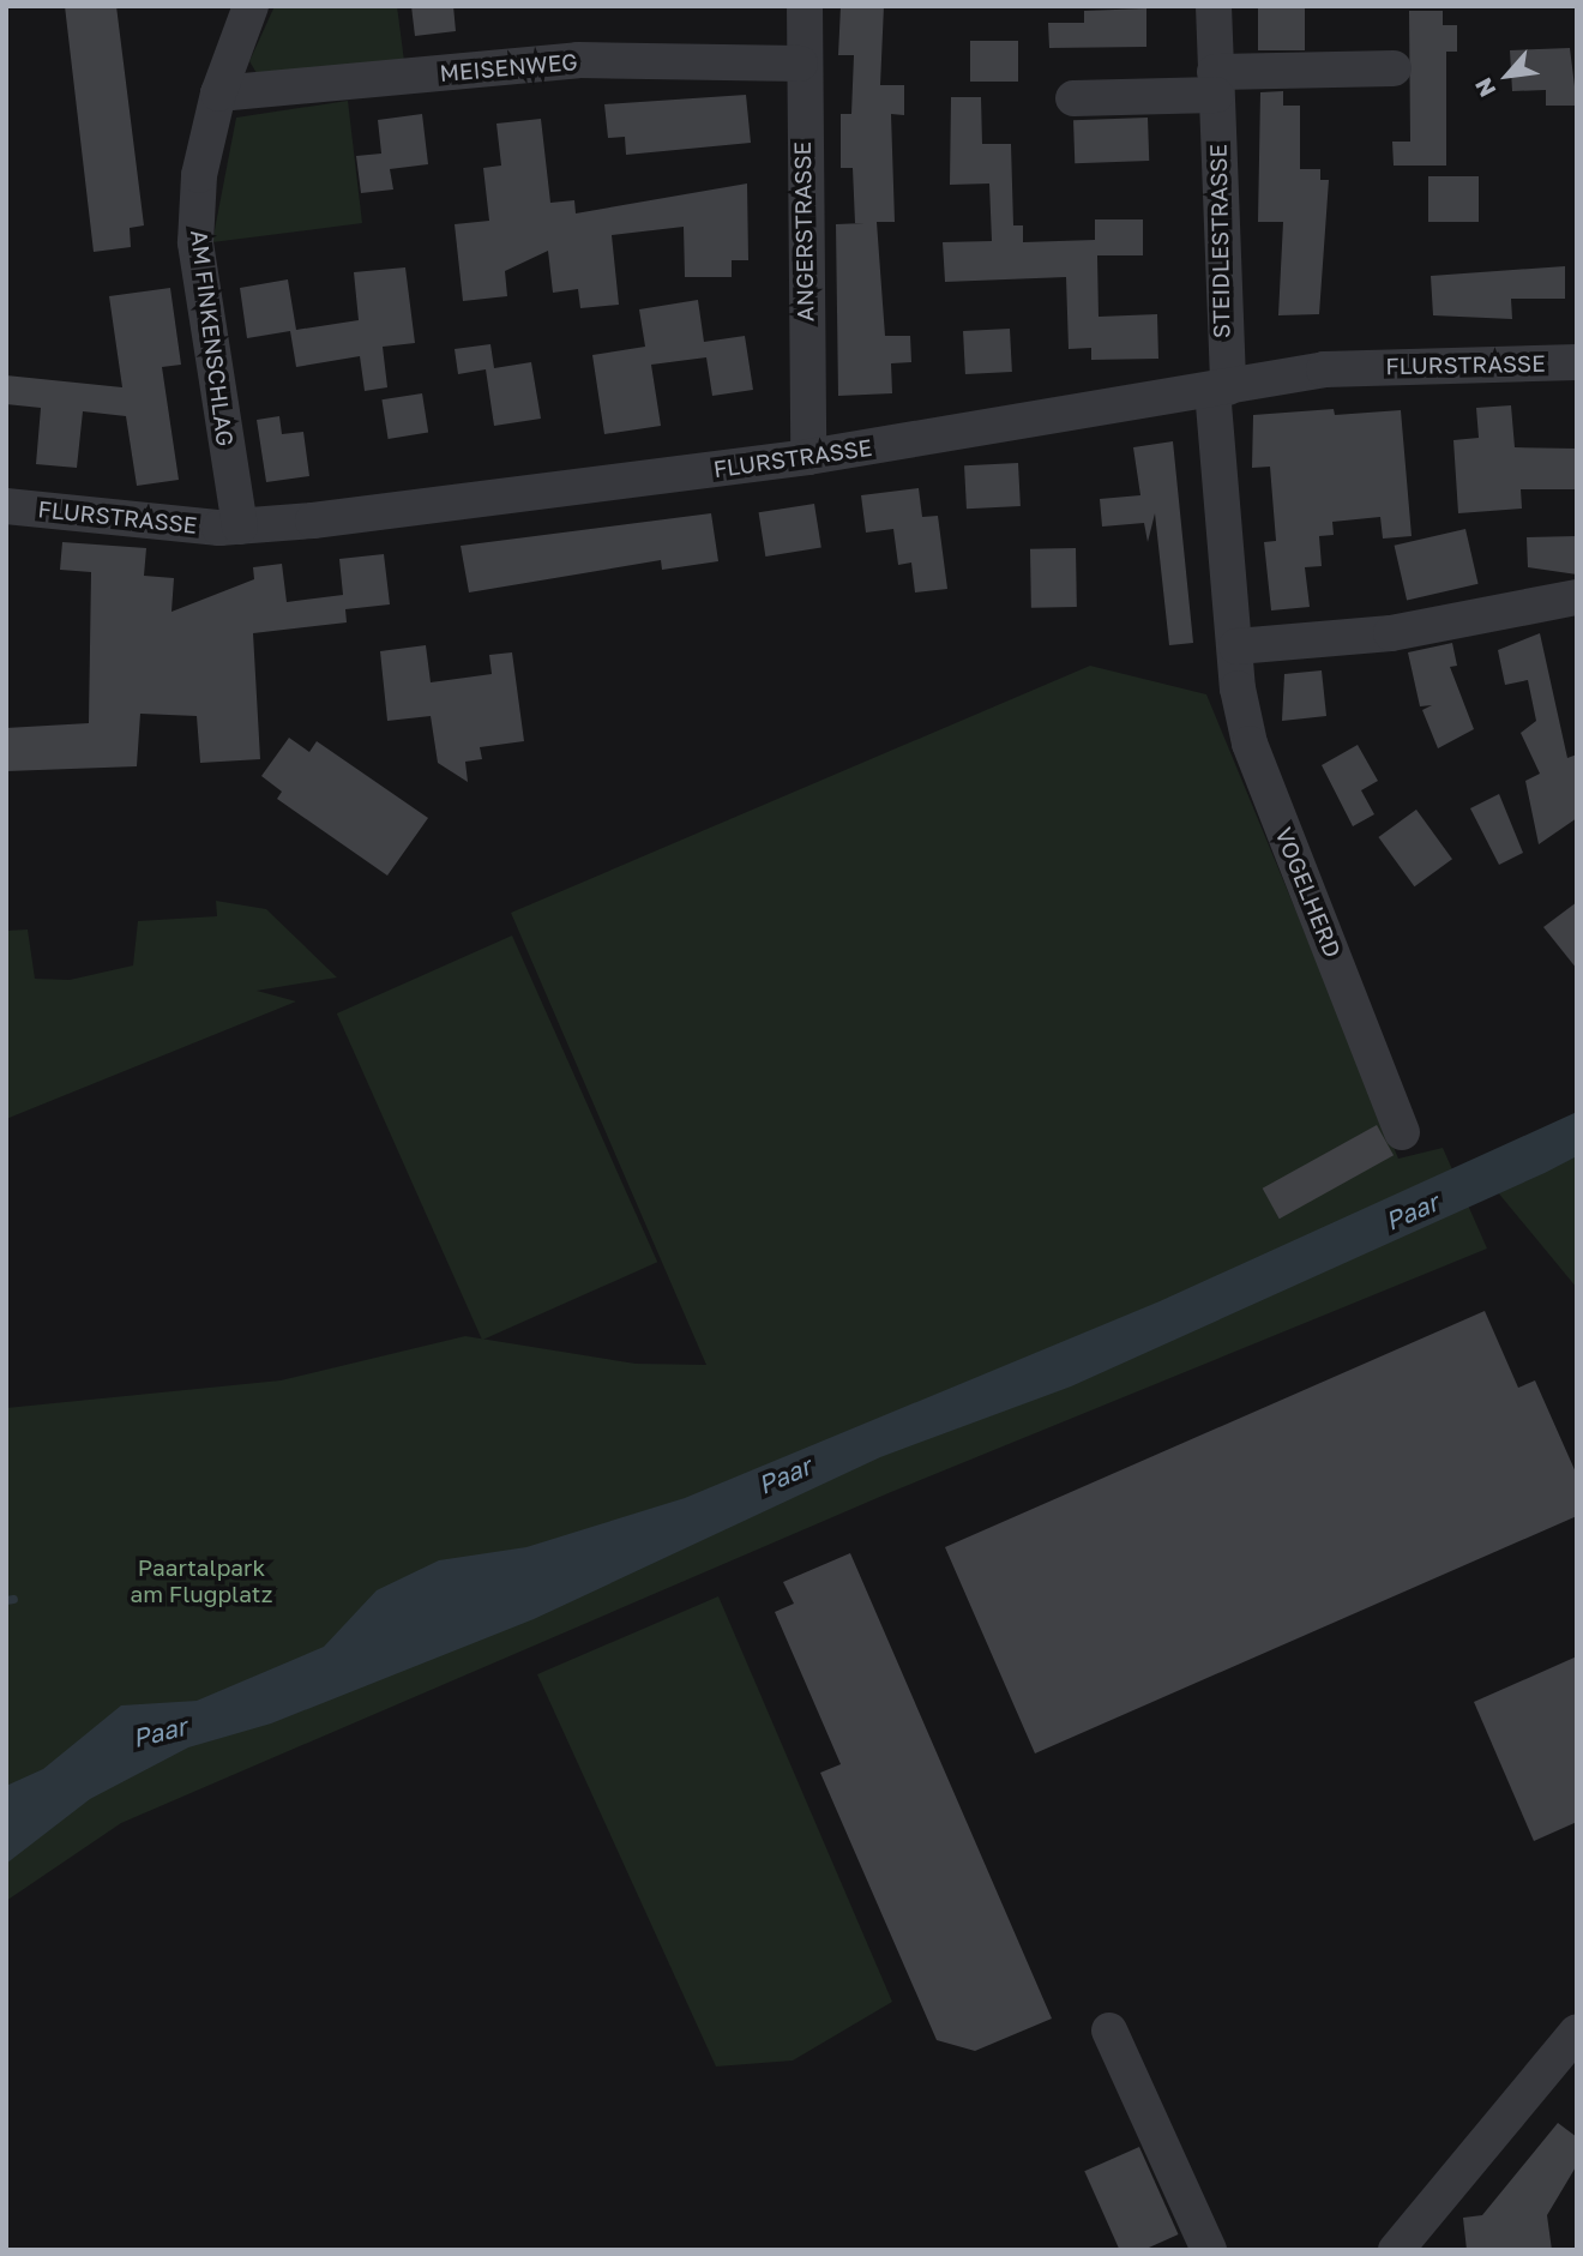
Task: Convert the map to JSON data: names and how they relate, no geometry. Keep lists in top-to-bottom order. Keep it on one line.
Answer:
{"streets":{"street":["MEISENWEG","ANGERSTRASSE","STEIDLESTRASSE","AM FINKENSCHLAG","FLURSTRASSE","VOGELHERD"]},"crossings":[["MEISENWEG","ANGERSTRASSE"],["MEISENWEG","AM FINKENSCHLAG"],["ANGERSTRASSE","FLURSTRASSE"],["STEIDLESTRASSE","FLURSTRASSE"],["STEIDLESTRASSE","VOGELHERD"],["AM FINKENSCHLAG","FLURSTRASSE"],["FLURSTRASSE","VOGELHERD"]],"water":["Paar"],"parks":["Paartalpark am Flugplatz"],"north":"bottom left"}
